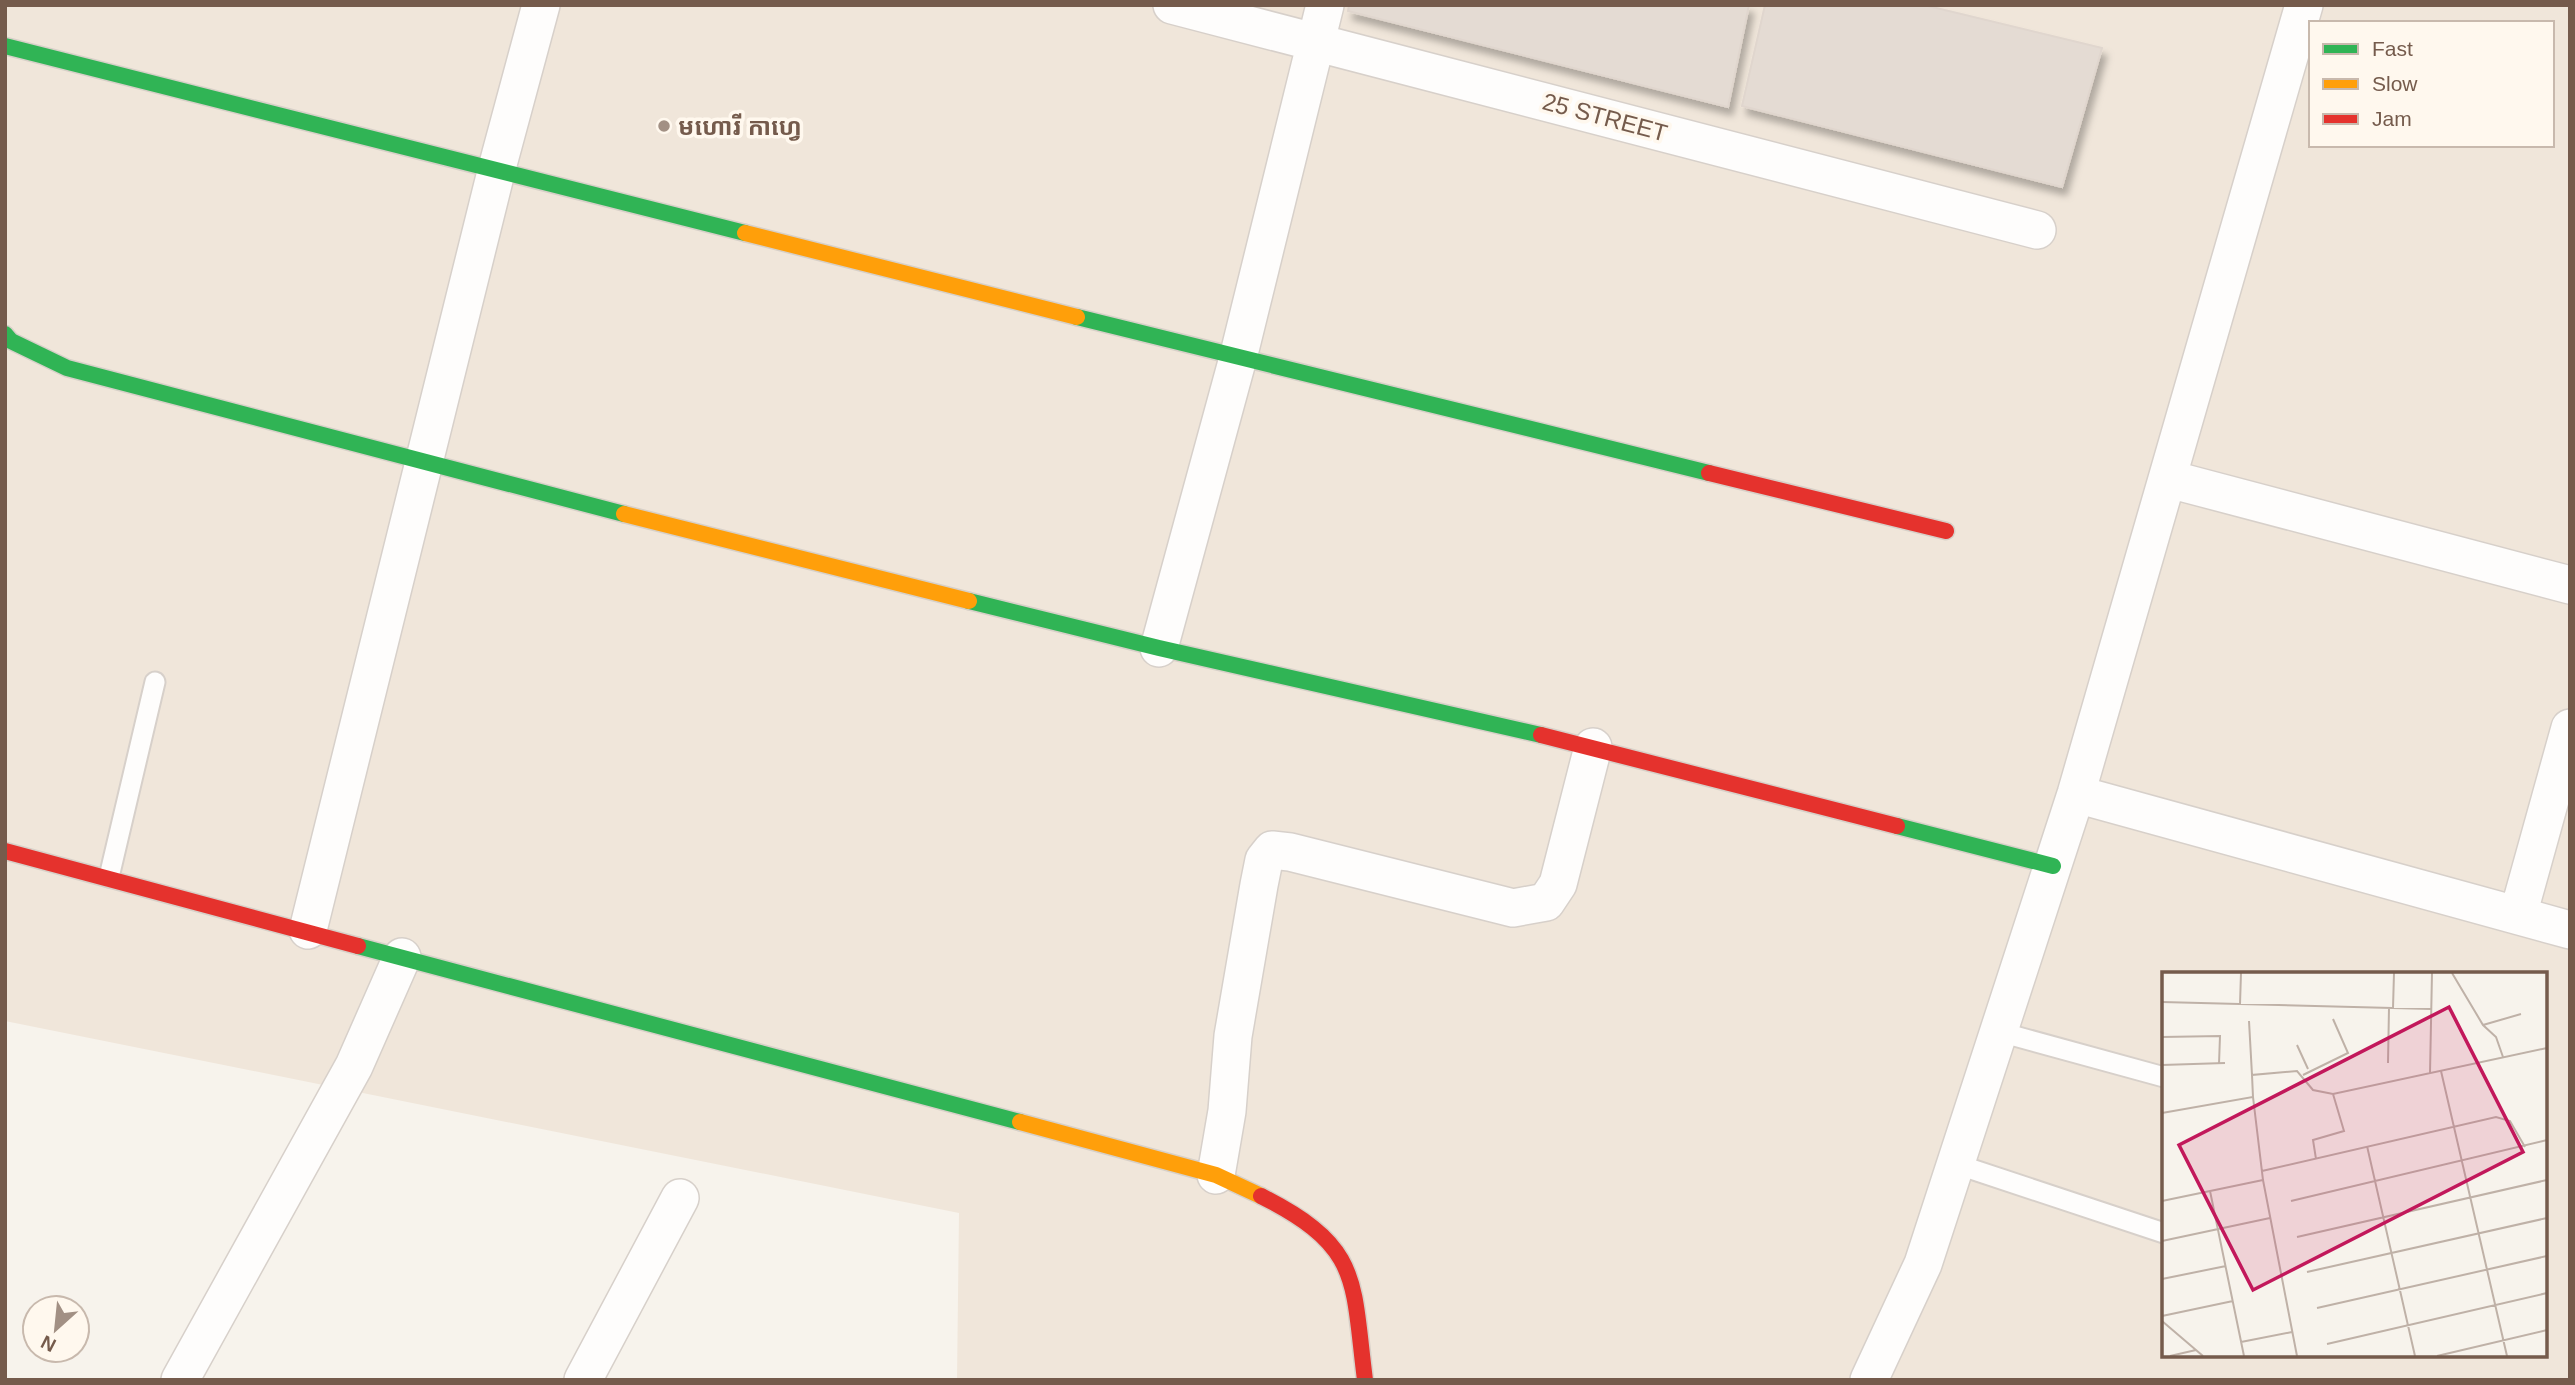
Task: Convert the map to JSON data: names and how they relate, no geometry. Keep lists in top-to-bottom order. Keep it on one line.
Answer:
{"streets":{"street":["25 STREET"]},"places":["មហោរី កាហ្វេ"],"legend":["Fast","Slow","Jam"],"north":"bottom left"}
